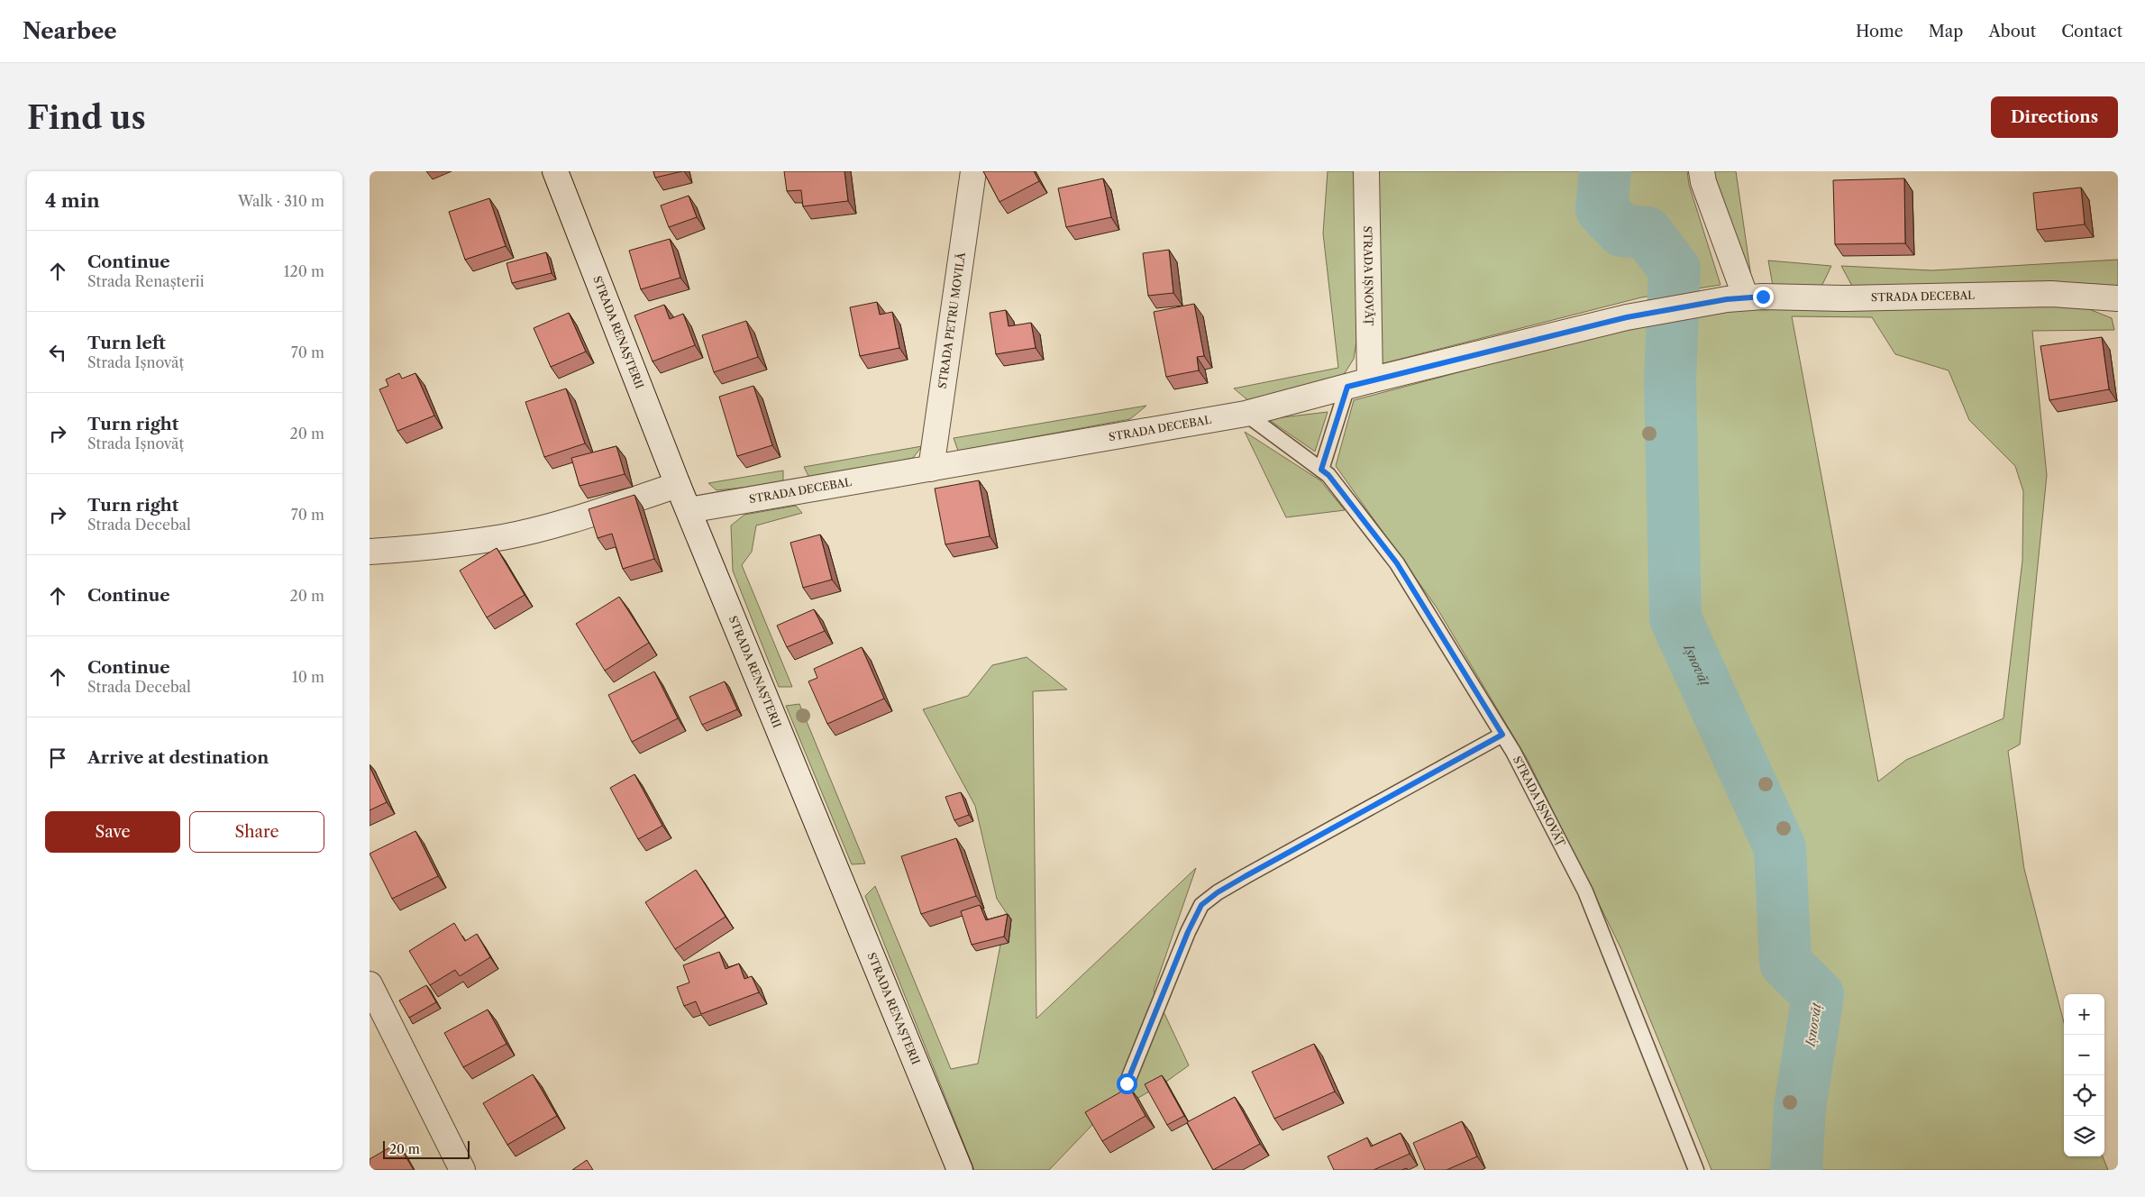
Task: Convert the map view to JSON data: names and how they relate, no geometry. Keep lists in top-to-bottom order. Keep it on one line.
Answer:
{"streets":{"street":["STRADA IȘNOVĂȚ","STRADA DECEBAL","STRADA PETRU MOVILĂ","STRADA RENAȘTERII"]},"crossings":[["STRADA IȘNOVĂȚ","STRADA DECEBAL"],["STRADA DECEBAL","STRADA PETRU MOVILĂ"],["STRADA DECEBAL","STRADA RENAȘTERII"]],"water":["Ișnovăț"],"scale_bar":"20 m","page":{"header":"Nearbee","nav":["Home","Map","About","Contact"],"buttons":["Directions",["Save","Share"]],"title":"Find us","heading":["4 min","Walk · 310 m"],"list":[["Continue","Strada Renașterii","120 m"],["Turn left","Strada Ișnovăț","70 m"],["Turn right","Strada Ișnovăț","20 m"],["Turn right","Strada Decebal","70 m"],["Continue","20 m"],["Continue","Strada Decebal","10 m"],"Arrive at destination"],"map_buttons":["+","−"],"scale":"20 m"}}
